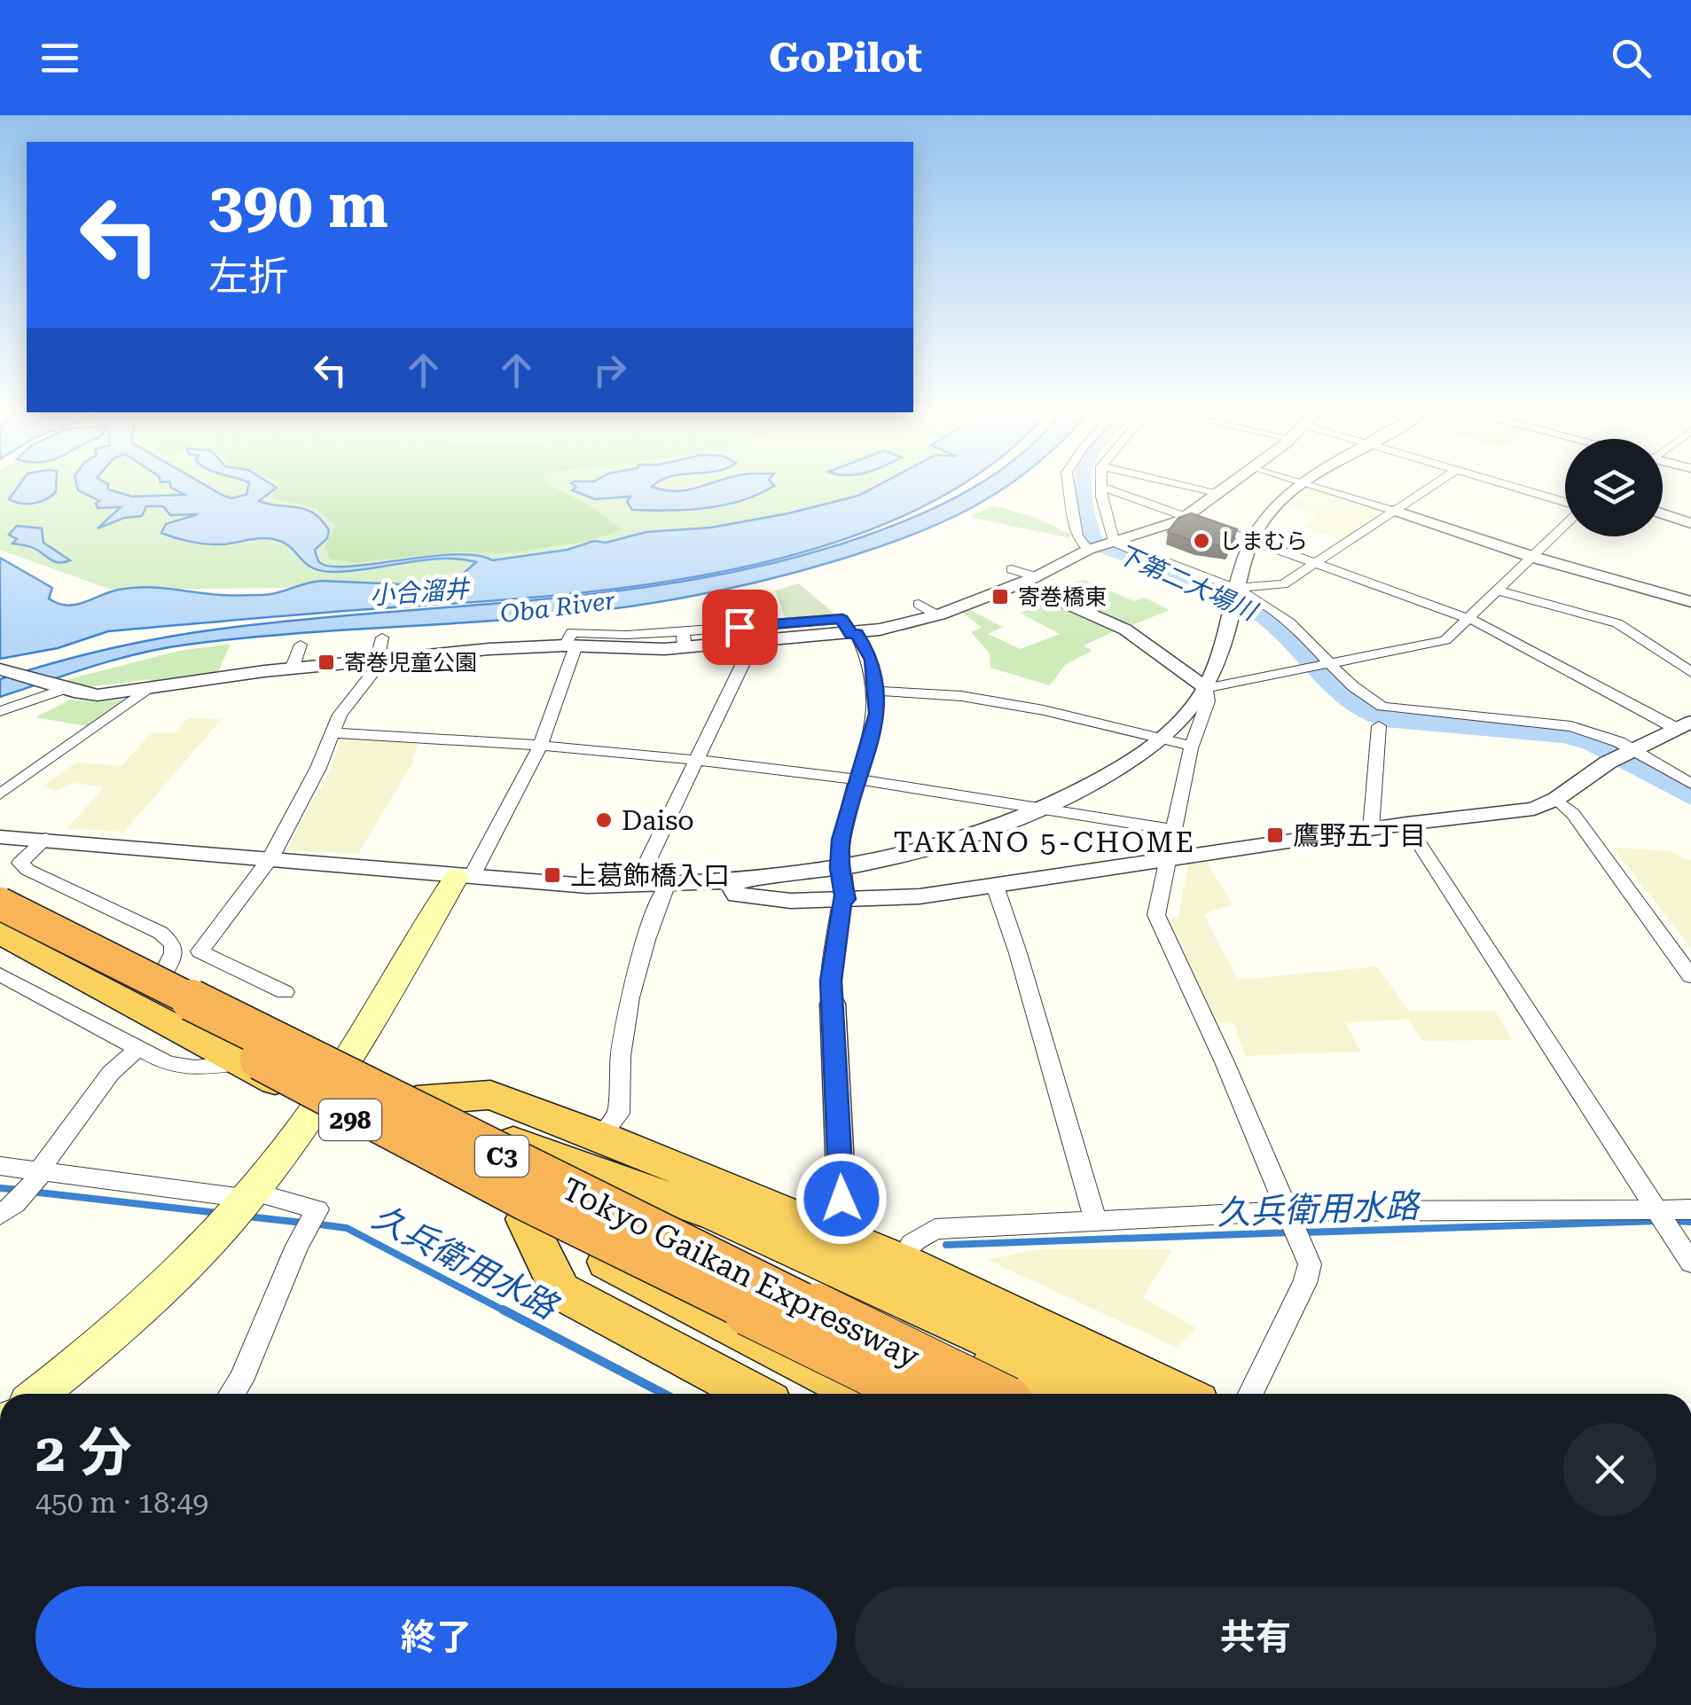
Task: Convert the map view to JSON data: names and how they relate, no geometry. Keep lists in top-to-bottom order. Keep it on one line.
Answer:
{"streets":{"highway":["298","C3","Tokyo Gaikan Expressway"]},"crossings":[["298","Tokyo Gaikan Expressway"]],"districts":["TAKANO 5-CHOME"],"water":["下第二大場川","小合溜井","Oba River","久兵衛用水路"],"places":{"other":["しまむら","Daiso"],"transit":["寄巻橋東","寄巻児童公園","鷹野五丁目","上葛飾橋入口"]},"page":{"header":"GoPilot","turn":["390 m","左折"],"heading":["2 分","450 m · 18:49"],"buttons":["終了","共有"]}}
